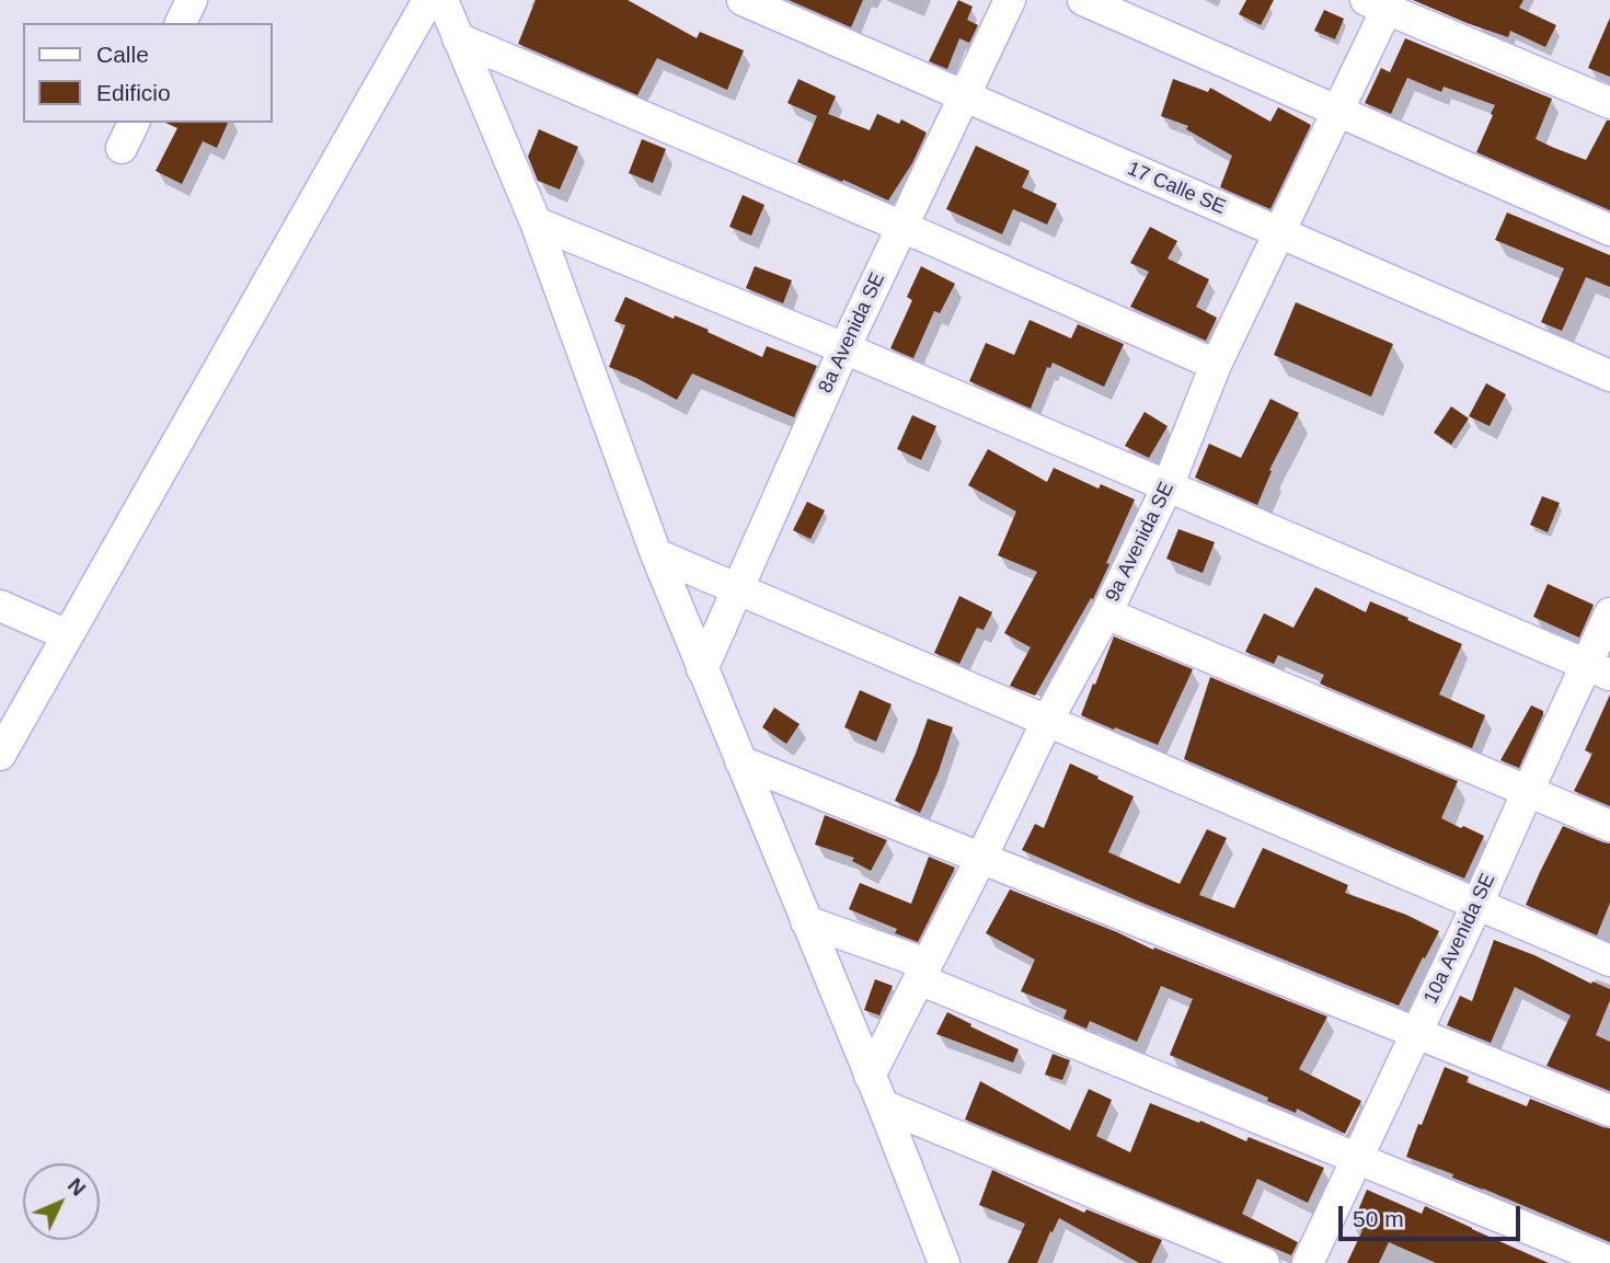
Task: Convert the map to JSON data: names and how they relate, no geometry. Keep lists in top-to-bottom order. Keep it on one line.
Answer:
{"streets":{"street":["17 Calle SE","8a Avenida SE","9a Avenida SE","10a Avenida SE"]},"crossings":[["17 Calle SE","8a Avenida SE"],["17 Calle SE","9a Avenida SE"]],"legend":["Calle","Edificio"],"scale_bar":"50 m","north":"top right"}
